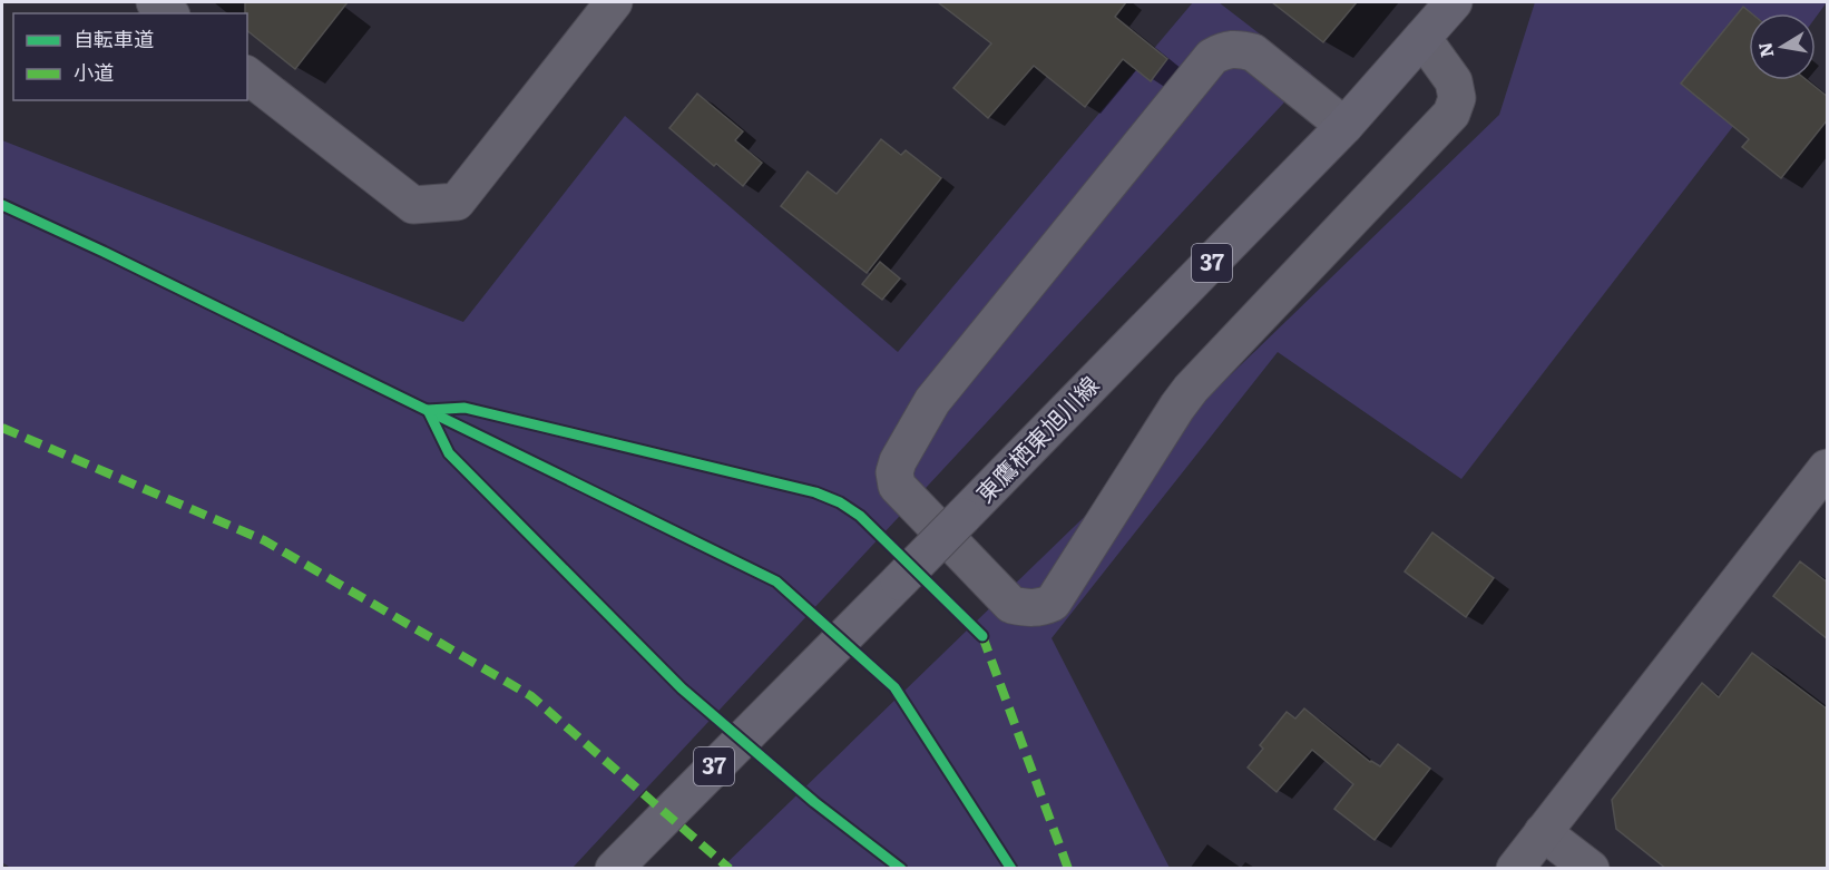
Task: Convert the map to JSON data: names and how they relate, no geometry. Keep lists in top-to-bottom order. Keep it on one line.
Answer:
{"streets":{"main road":["37","東鷹栖東旭川線"]},"legend":["自転車道","小道"],"north":"left"}
